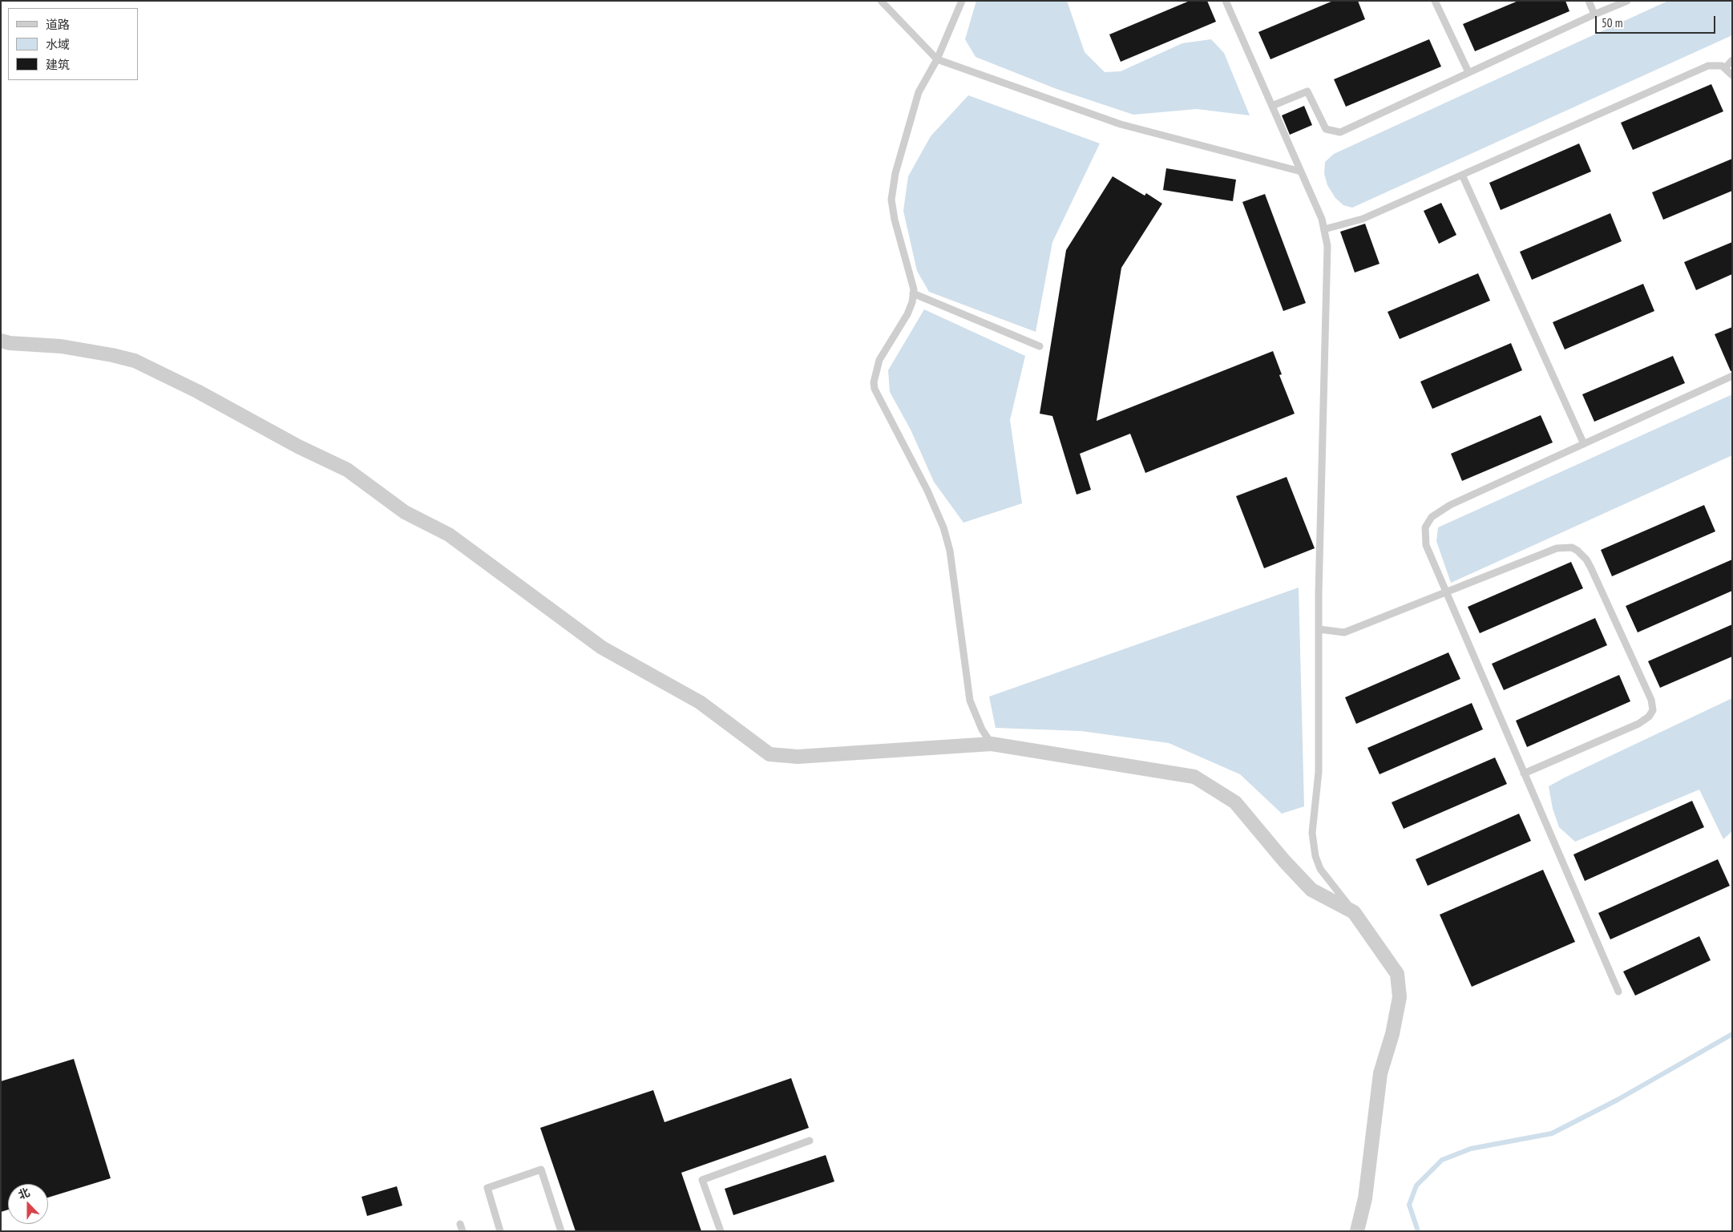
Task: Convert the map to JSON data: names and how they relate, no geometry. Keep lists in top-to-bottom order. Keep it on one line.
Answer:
{"legend":["道路","水域","建筑"],"scale_bar":"50 m","north":"top"}
